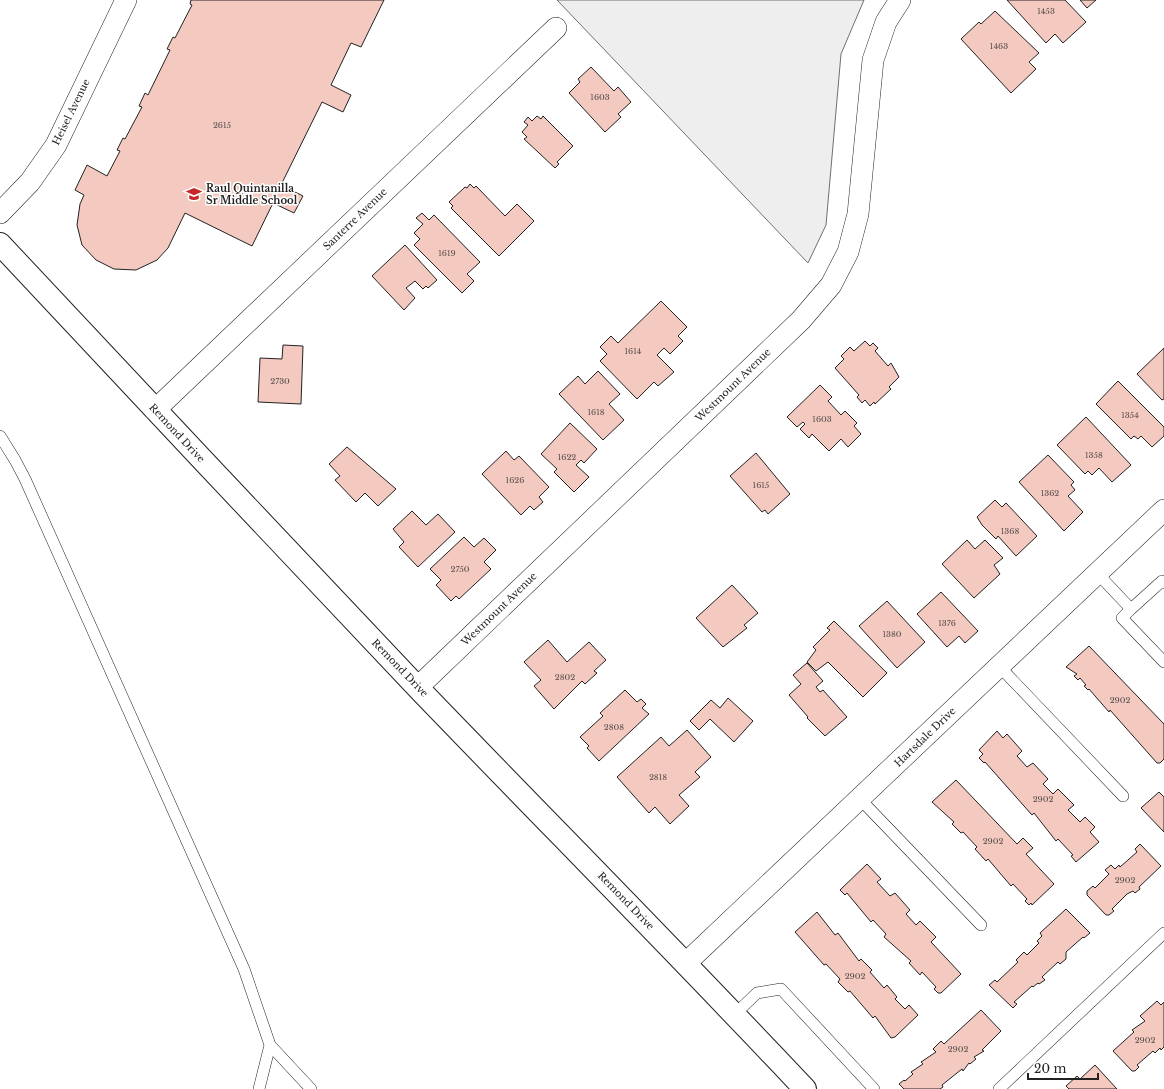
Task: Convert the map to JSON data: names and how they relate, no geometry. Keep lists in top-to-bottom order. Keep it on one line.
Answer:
{"streets":{"street":["Heisel Avenue","Santerre Avenue","Westmount Avenue","Remond Drive","Hartsdale Drive"]},"crossings":[["Santerre Avenue","Remond Drive"],["Westmount Avenue","Remond Drive"],["Remond Drive","Hartsdale Drive"]],"places":{"school or university":["Raul Quintanilla Sr Middle School"]},"house_numbers":["1453","1463","1603","2615","1619","1614","2730","1618","1354","1603","1358","1622","1626","1615","1362","1368","2750","1376","1380","2802","2902","2808","2818","2902","2902","2902","2902","2902","2902"],"scale_bar":"20 m"}
